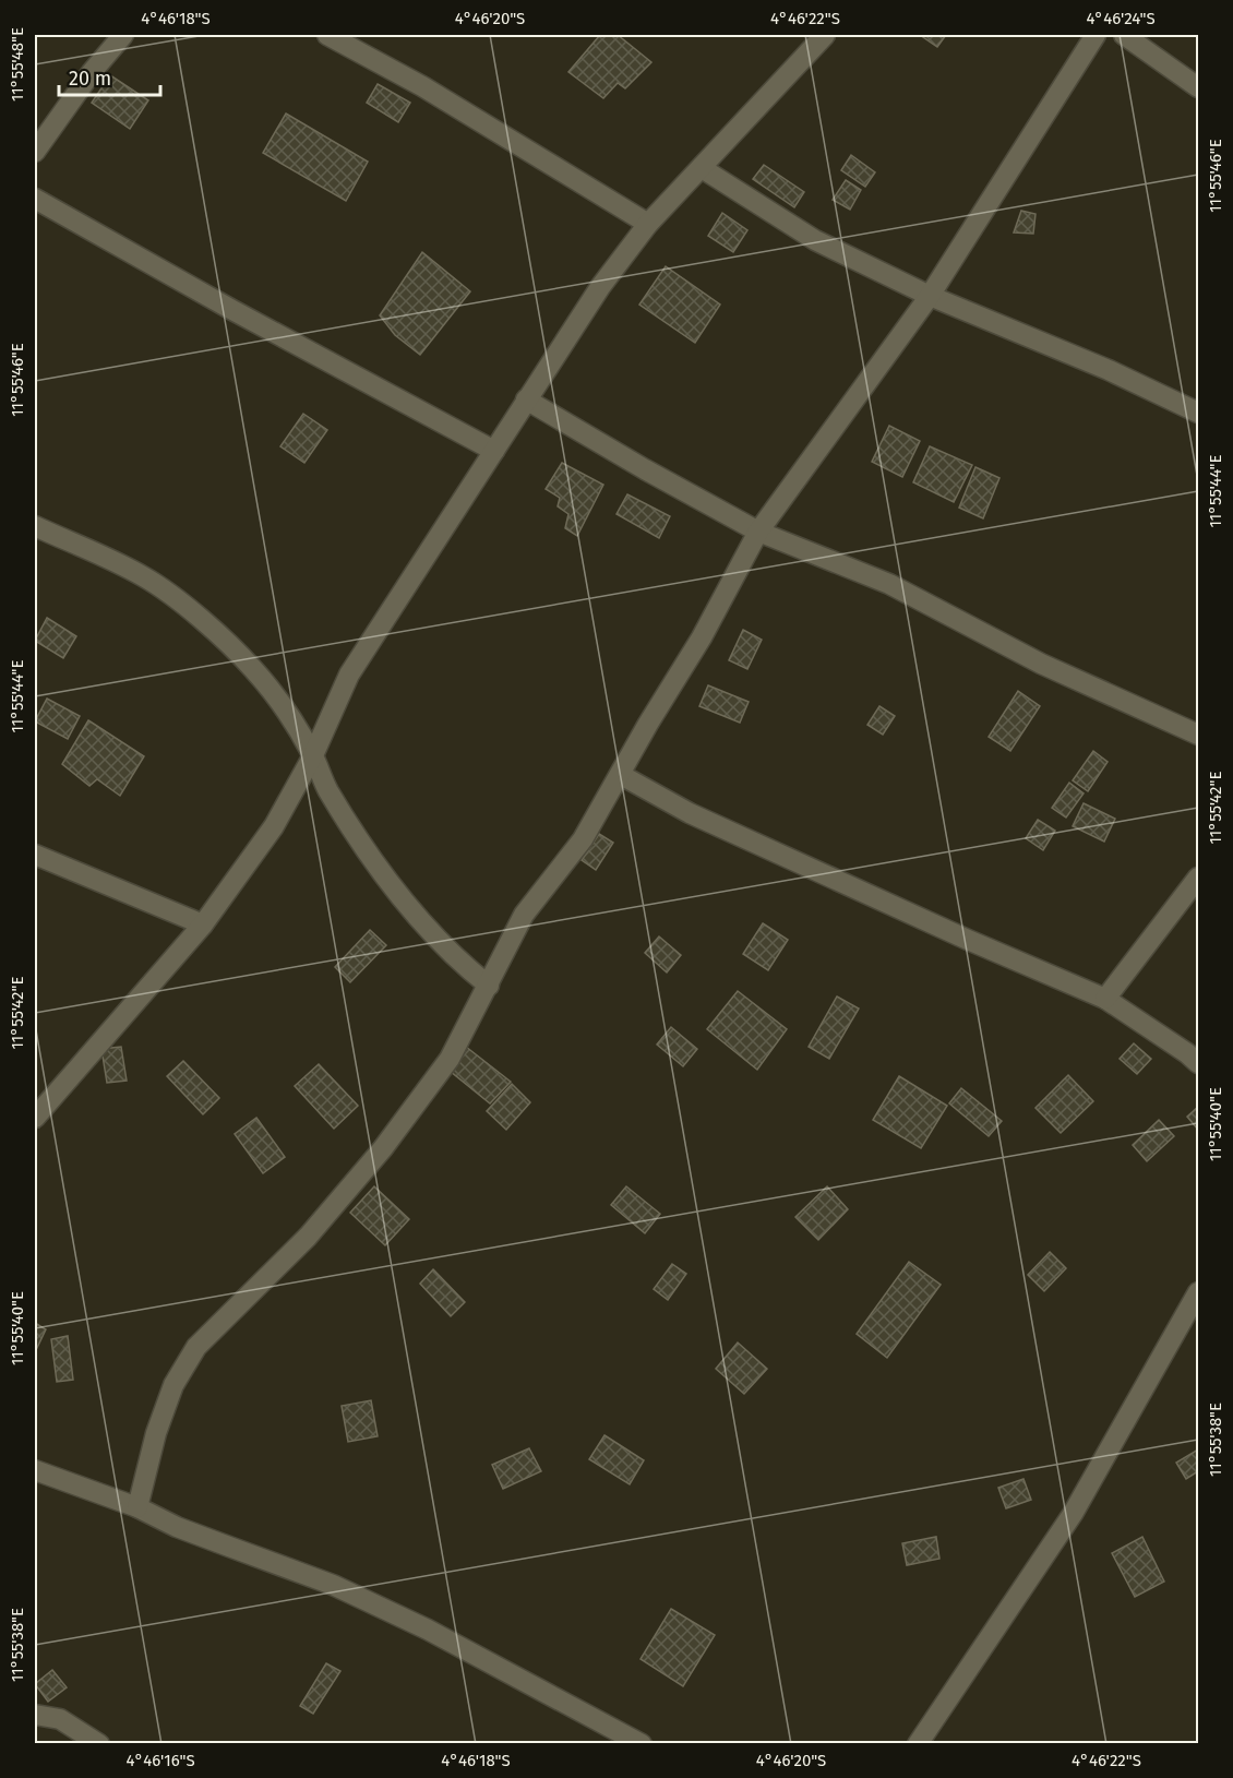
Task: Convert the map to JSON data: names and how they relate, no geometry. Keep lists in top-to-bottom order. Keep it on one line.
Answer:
{"scale_bar":"20 m","coordinates":["4°46'18\"S","4°46'20\"S","4°46'22\"S","4°46'24\"S","11°55'48\"E","11°55'46\"E","11°55'44\"E","11°55'42\"E","11°55'40\"E","11°55'38\"E","4°46'16\"S"]}
